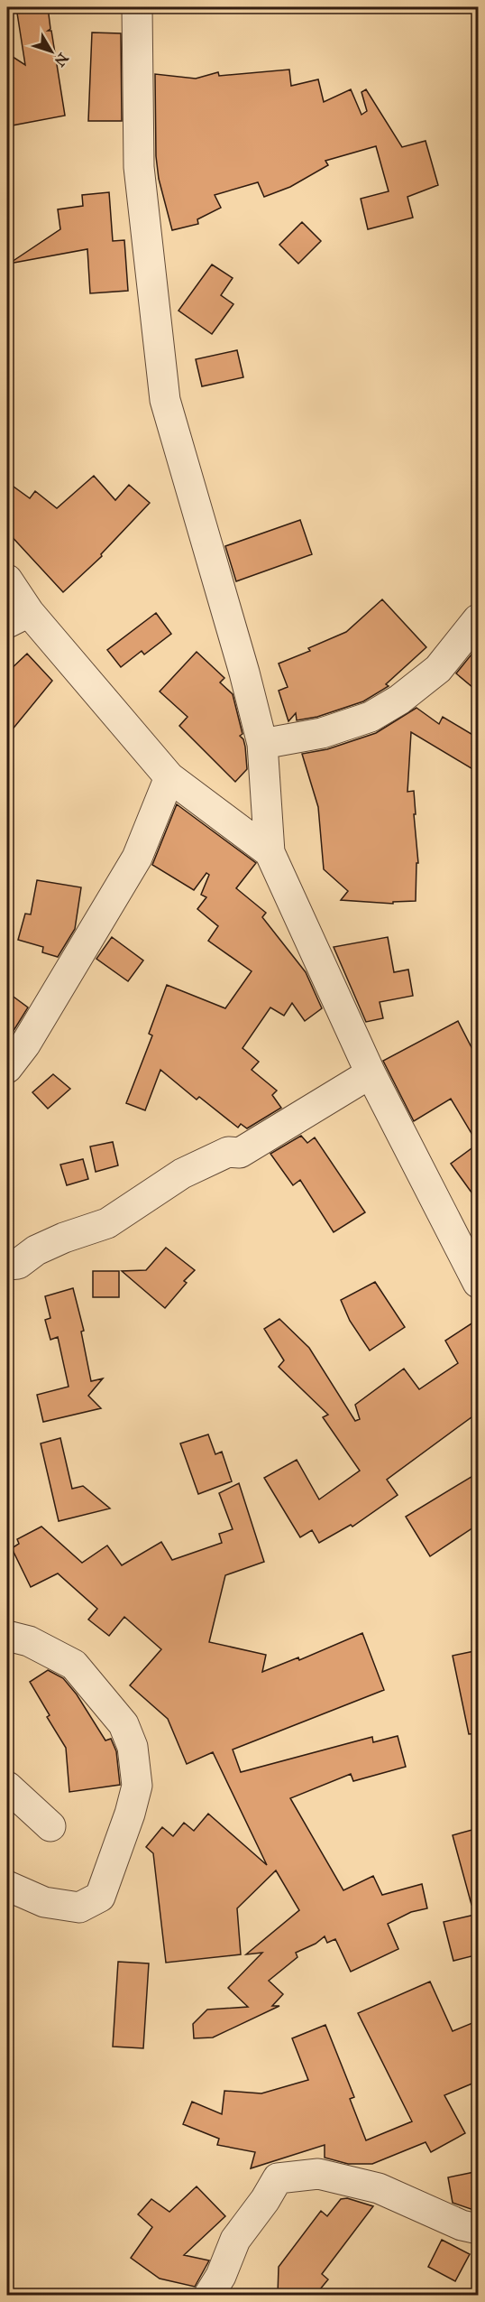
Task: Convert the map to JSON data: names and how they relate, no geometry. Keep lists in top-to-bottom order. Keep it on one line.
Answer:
{"north":"bottom right"}
